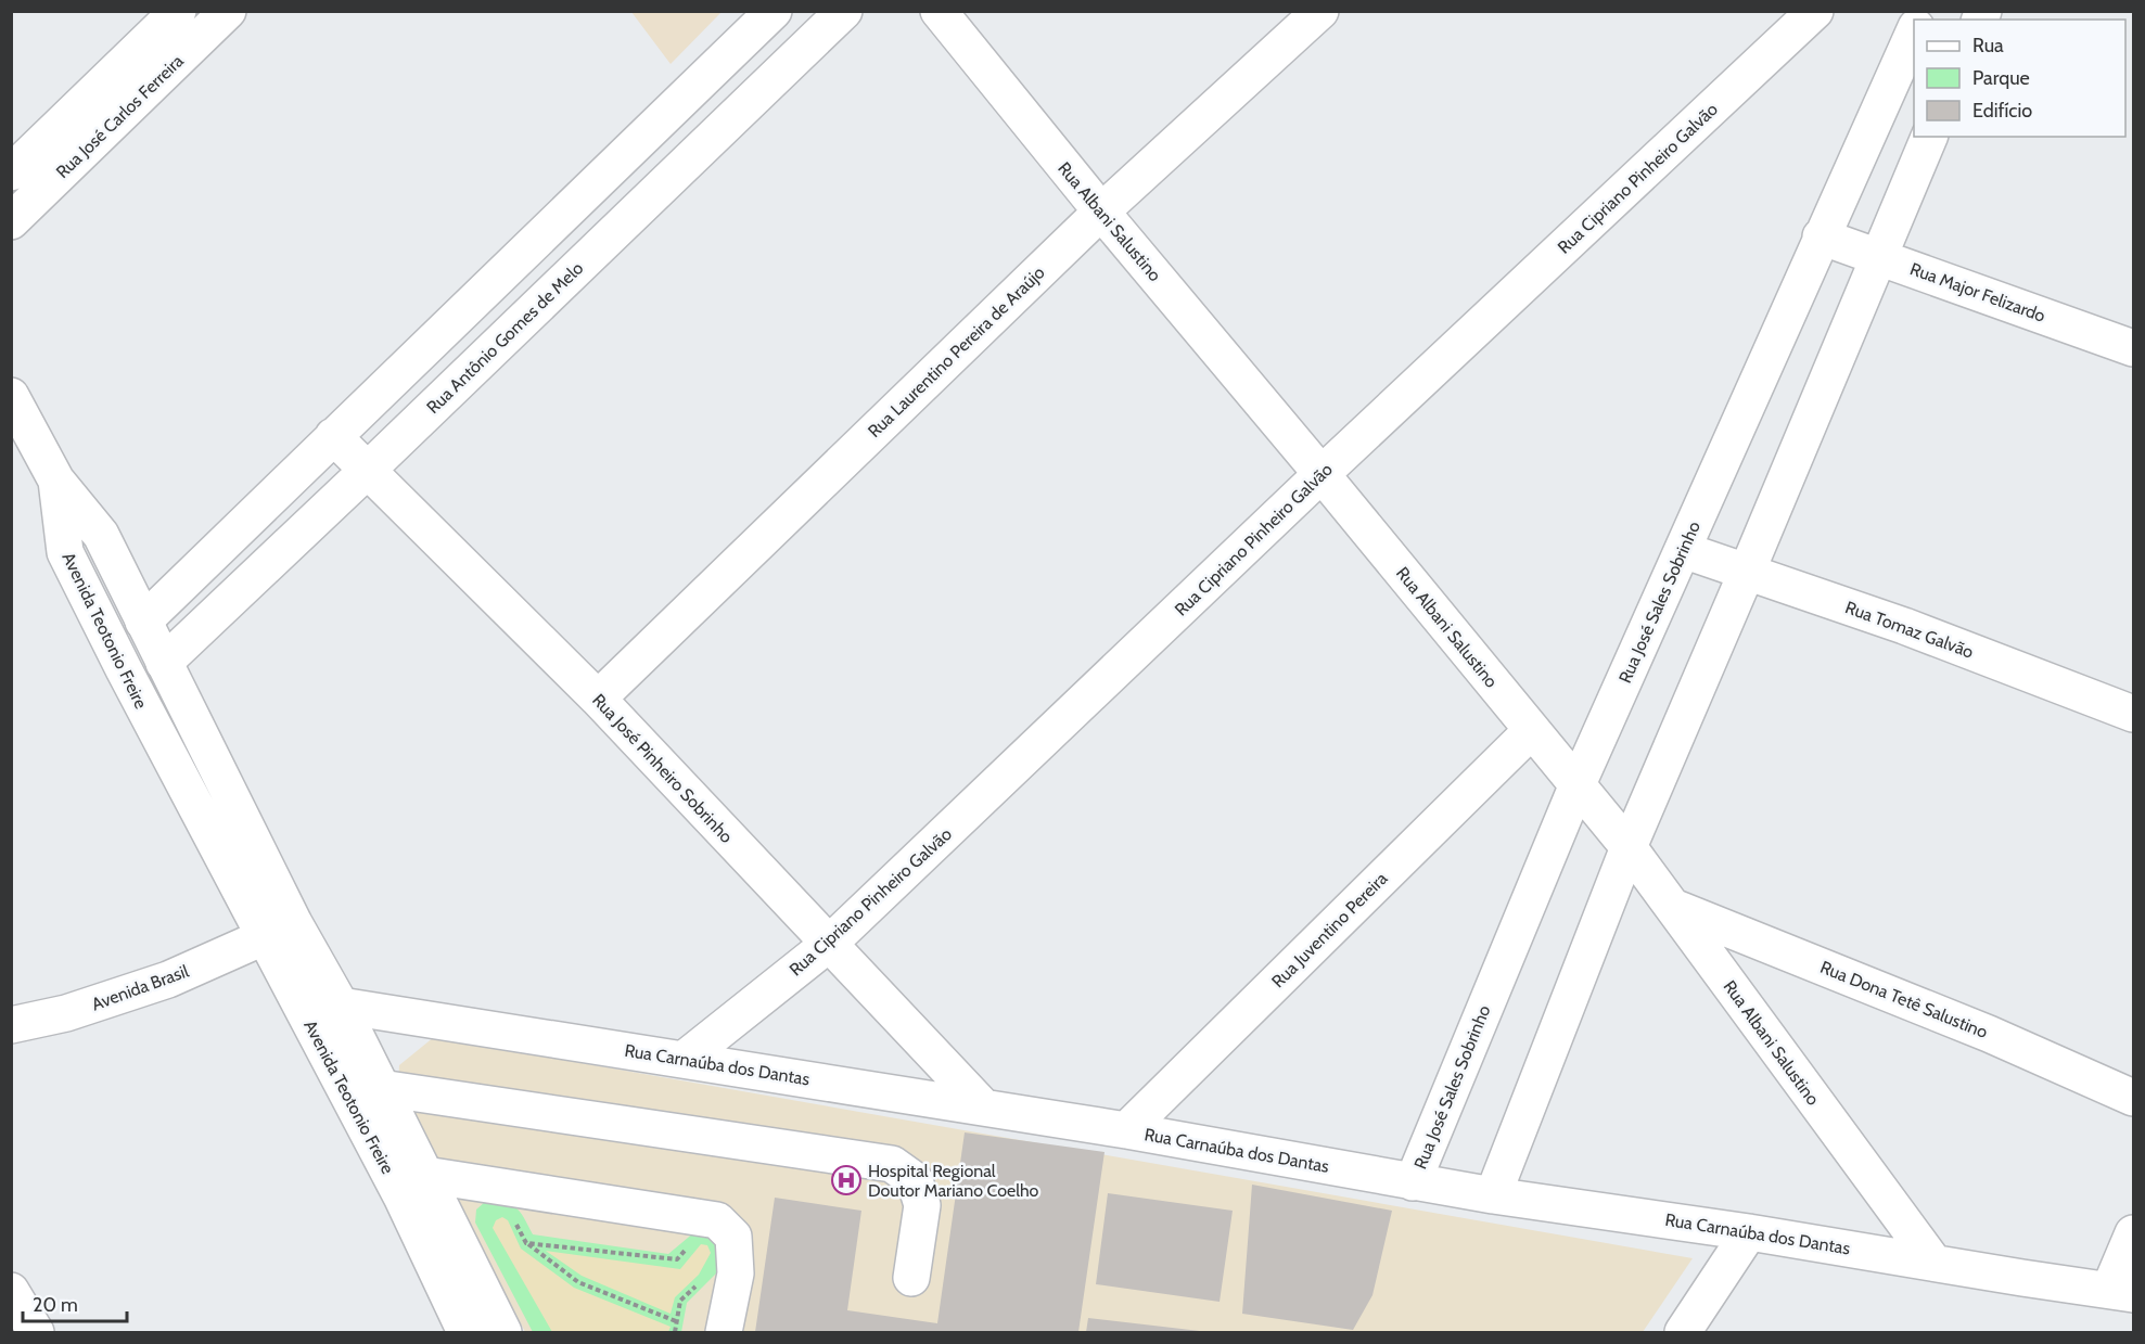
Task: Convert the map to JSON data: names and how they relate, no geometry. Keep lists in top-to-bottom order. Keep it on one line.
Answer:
{"streets":{"street":["Rua José Carlos Ferreira","Rua Cipriano Pinheiro Galvão","Rua Albani Salustino","Rua Major Felizardo","Rua Antônio Gomes de Melo","Rua Laurentino Pereira de Araújo","Rua José Sales Sobrinho","Rua Tomaz Galvão","Avenida Teotonio Freire","Rua José Pinheiro Sobrinho","Rua Juventino Pereira","Avenida Brasil","Rua Dona Tetê Salustino","Rua Carnaúba dos Dantas"]},"crossings":[["Rua Cipriano Pinheiro Galvão","Rua Albani Salustino"],["Rua Cipriano Pinheiro Galvão","Rua José Pinheiro Sobrinho"],["Rua Cipriano Pinheiro Galvão","Rua Carnaúba dos Dantas"],["Rua Albani Salustino","Rua Laurentino Pereira de Araújo"],["Rua Albani Salustino","Rua José Sales Sobrinho"],["Rua Albani Salustino","Rua Juventino Pereira"],["Rua Albani Salustino","Rua Dona Tetê Salustino"],["Rua Albani Salustino","Rua Carnaúba dos Dantas"],["Rua Major Felizardo","Rua José Sales Sobrinho"],["Rua Antônio Gomes de Melo","Avenida Teotonio Freire"],["Rua Antônio Gomes de Melo","Rua José Pinheiro Sobrinho"],["Rua Laurentino Pereira de Araújo","Rua José Pinheiro Sobrinho"],["Rua José Sales Sobrinho","Rua Tomaz Galvão"],["Rua José Sales Sobrinho","Rua Carnaúba dos Dantas"],["Avenida Teotonio Freire","Avenida Brasil"],["Avenida Teotonio Freire","Rua Carnaúba dos Dantas"],["Rua José Pinheiro Sobrinho","Rua Carnaúba dos Dantas"],["Rua Juventino Pereira","Rua Carnaúba dos Dantas"]],"places":{"hospital":["Hospital Regional Doutor Mariano Coelho"]},"legend":["Rua","Parque","Edifício"],"scale_bar":"20 m"}
